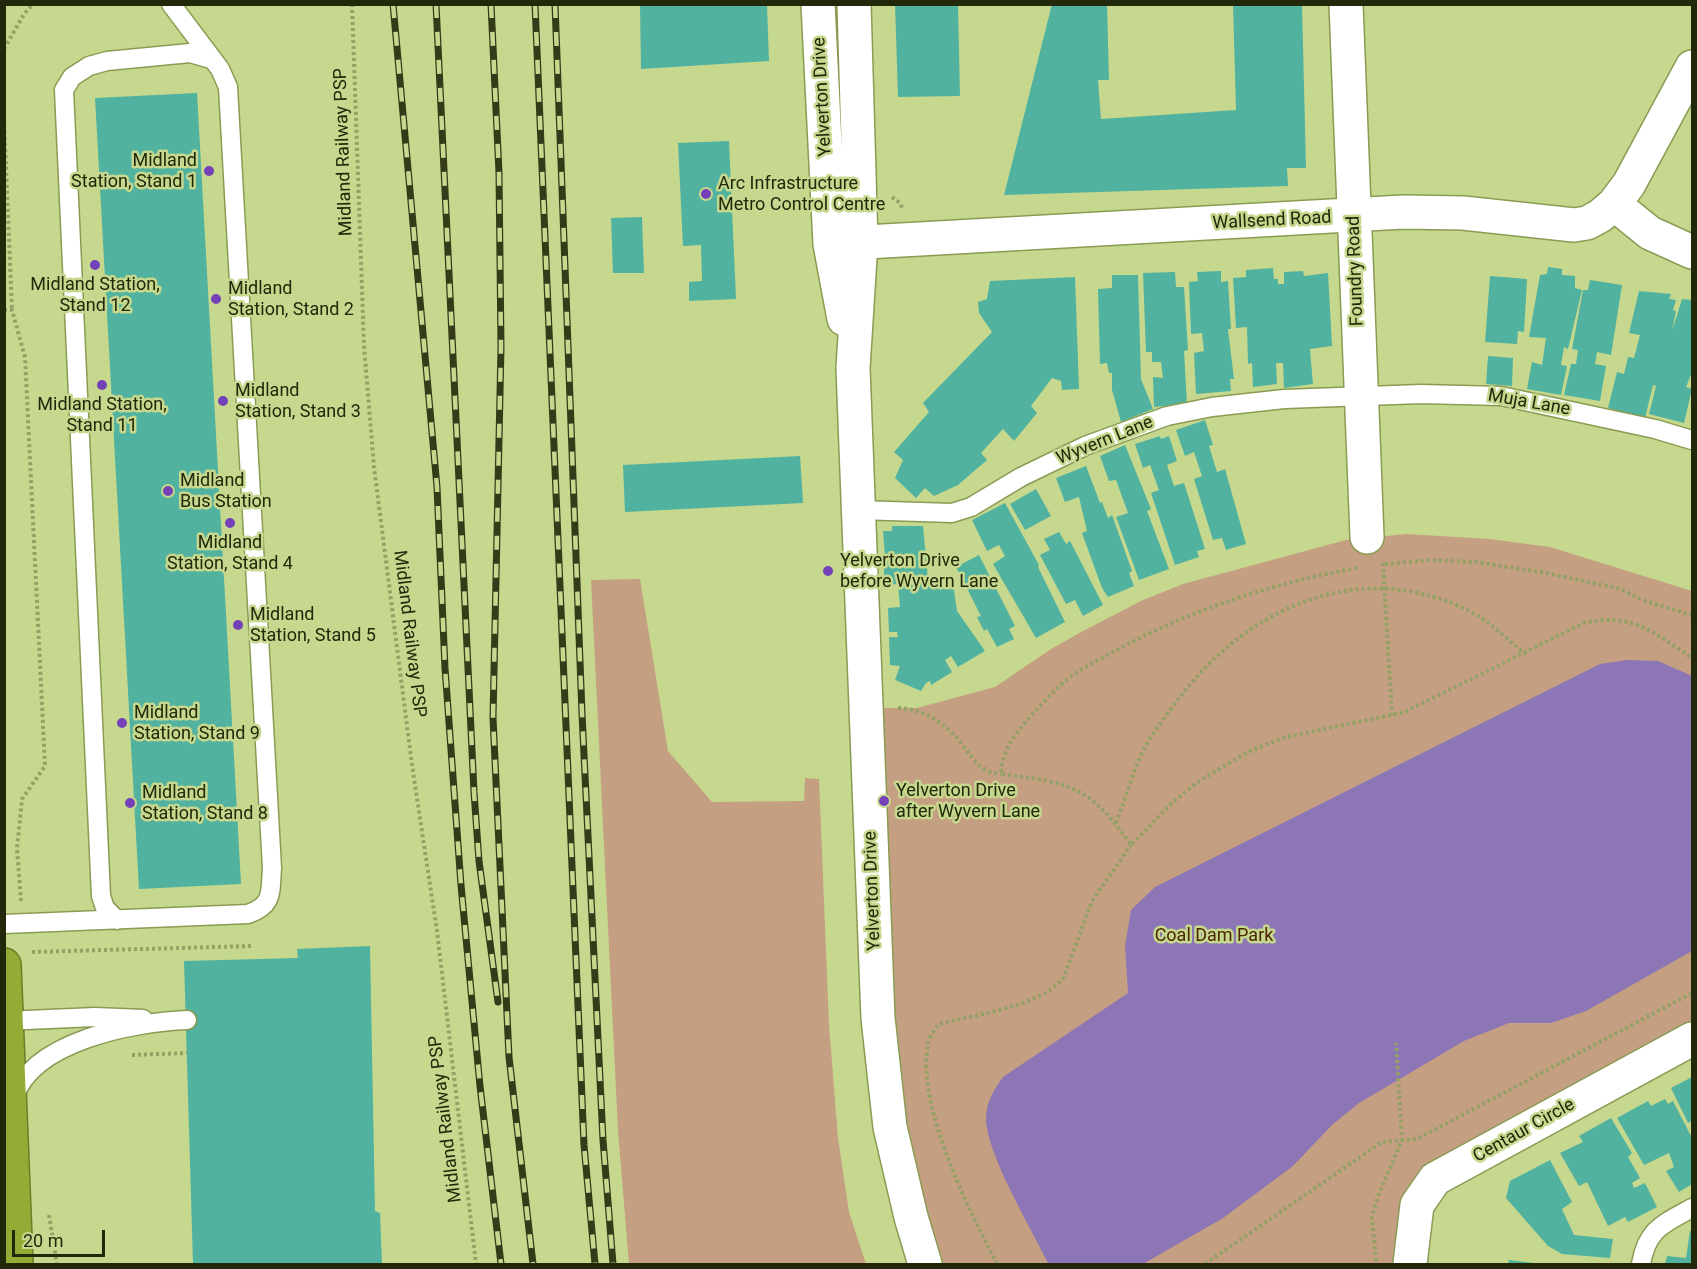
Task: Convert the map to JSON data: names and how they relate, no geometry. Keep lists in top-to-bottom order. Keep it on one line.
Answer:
{"streets":{"street":["Yelverton Drive","Wallsend Road","Foundry Road","Centaur Circle"],"lane":["Muja Lane","Wyvern Lane"],"path":["Midland Railway PSP"]},"crossings":[["Yelverton Drive","Wallsend Road"],["Yelverton Drive","Wyvern Lane"],["Wallsend Road","Foundry Road"],["Foundry Road","Muja Lane"],["Foundry Road","Wyvern Lane"],["Muja Lane","Wyvern Lane"]],"parks":["Coal Dam Park"],"places":["Midland Station, Stand 1","Arc Infrastructure Metro Control Centre","Midland Station, Stand 12","Midland Station, Stand 2","Midland Station, Stand 11","Midland Station, Stand 3","Midland Bus Station","Midland Station, Stand 4","Yelverton Drive before Wyvern Lane","Midland Station, Stand 5","Midland Station, Stand 9","Yelverton Drive after Wyvern Lane","Midland Station, Stand 8"],"scale_bar":"20 m"}
